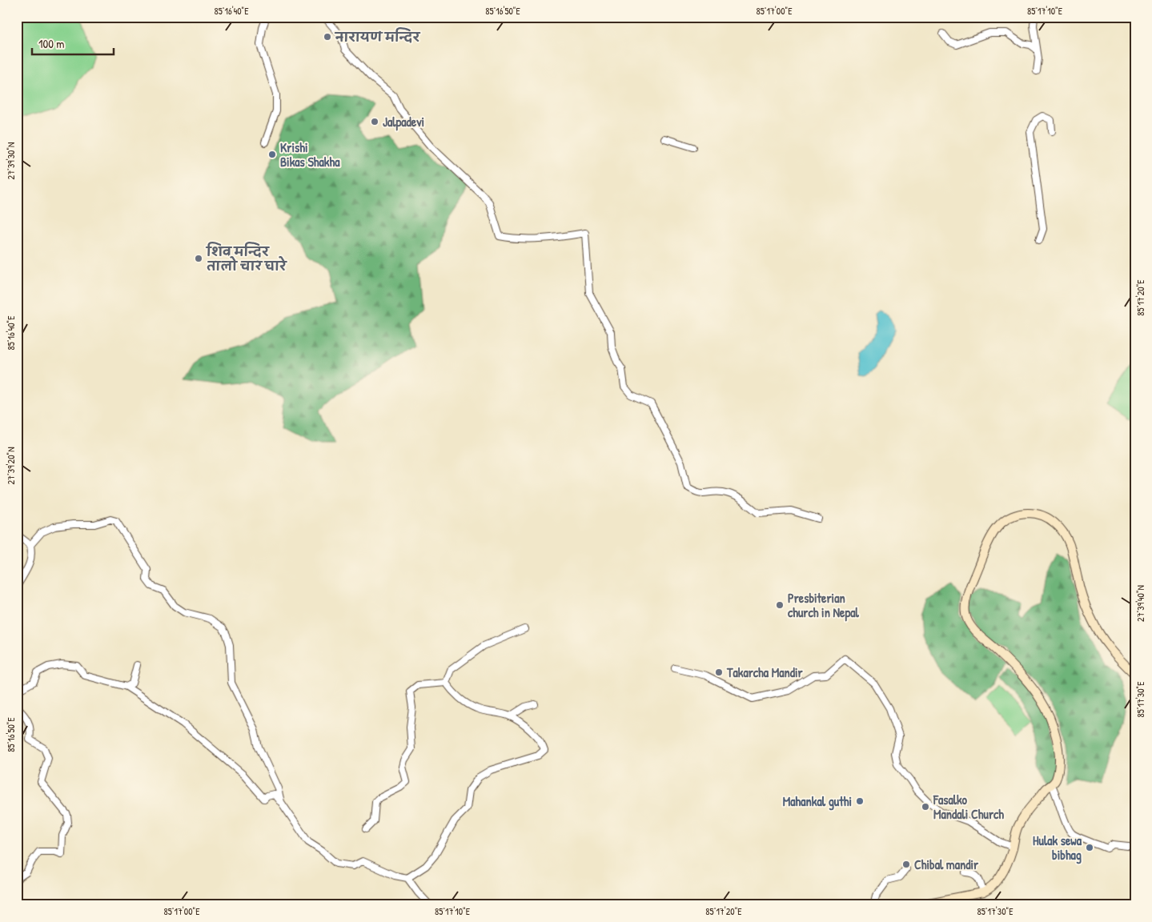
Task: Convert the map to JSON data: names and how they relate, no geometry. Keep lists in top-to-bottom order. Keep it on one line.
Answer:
{"places":["नारायण मन्दिर","Jalpadevi","Krishi Bikas Shakha","शिव मन्दिर तालो चार घारे","Presbiterian church in Nepal","Takarcha Mandir","Mahankal guthi","Fasalko Mandali Church","Hulak sewa bibhag","Chibal mandir"],"scale_bar":"100 m","coordinates":["85°16'40\"E","85°16'50\"E","85°17'00\"E","85°17'10\"E","27°39'30\"N","85°17'20\"E","27°39'20\"N","27°39'40\"N","85°17'30\"E"]}
